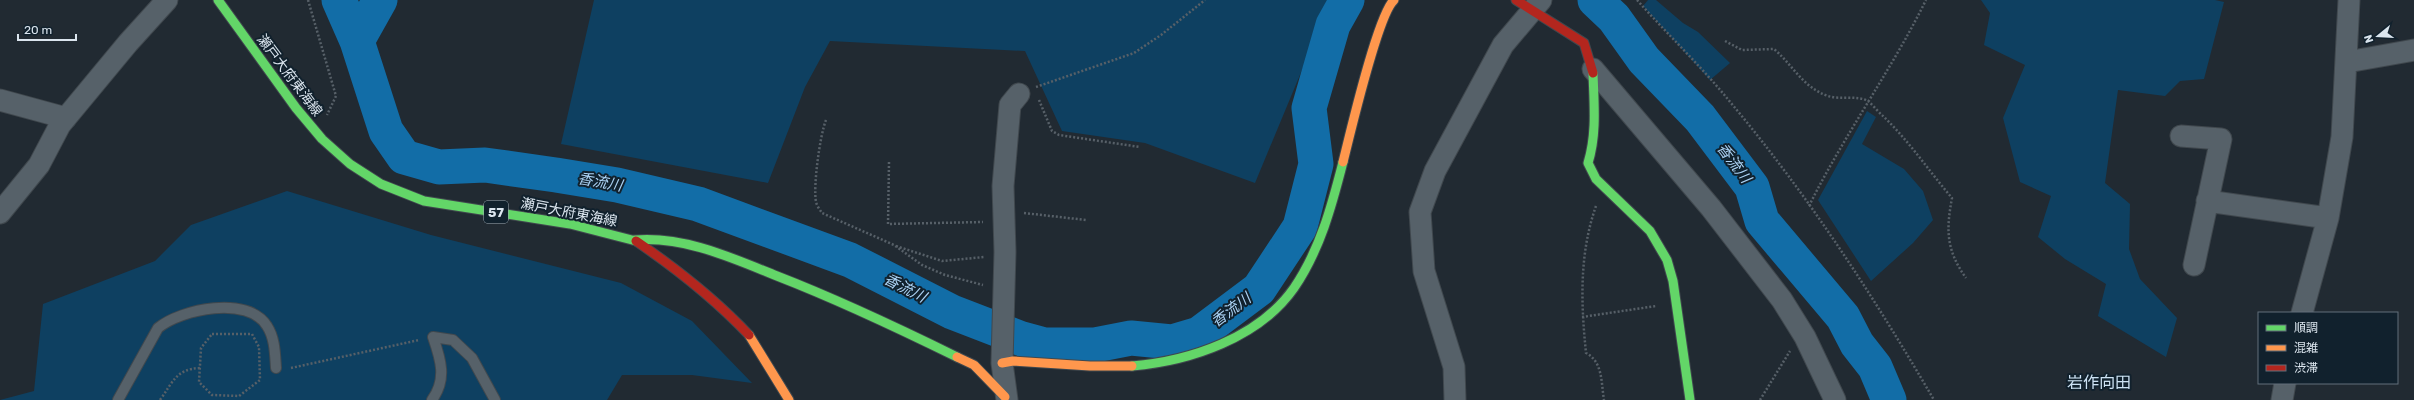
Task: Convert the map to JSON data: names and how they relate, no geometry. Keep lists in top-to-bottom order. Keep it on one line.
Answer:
{"streets":{"street":["瀬戸大府東海線","57"]},"districts":["岩作向田"],"water":["香流川"],"legend":["順調","混雑","渋滞"],"scale_bar":"20 m","north":"left"}
